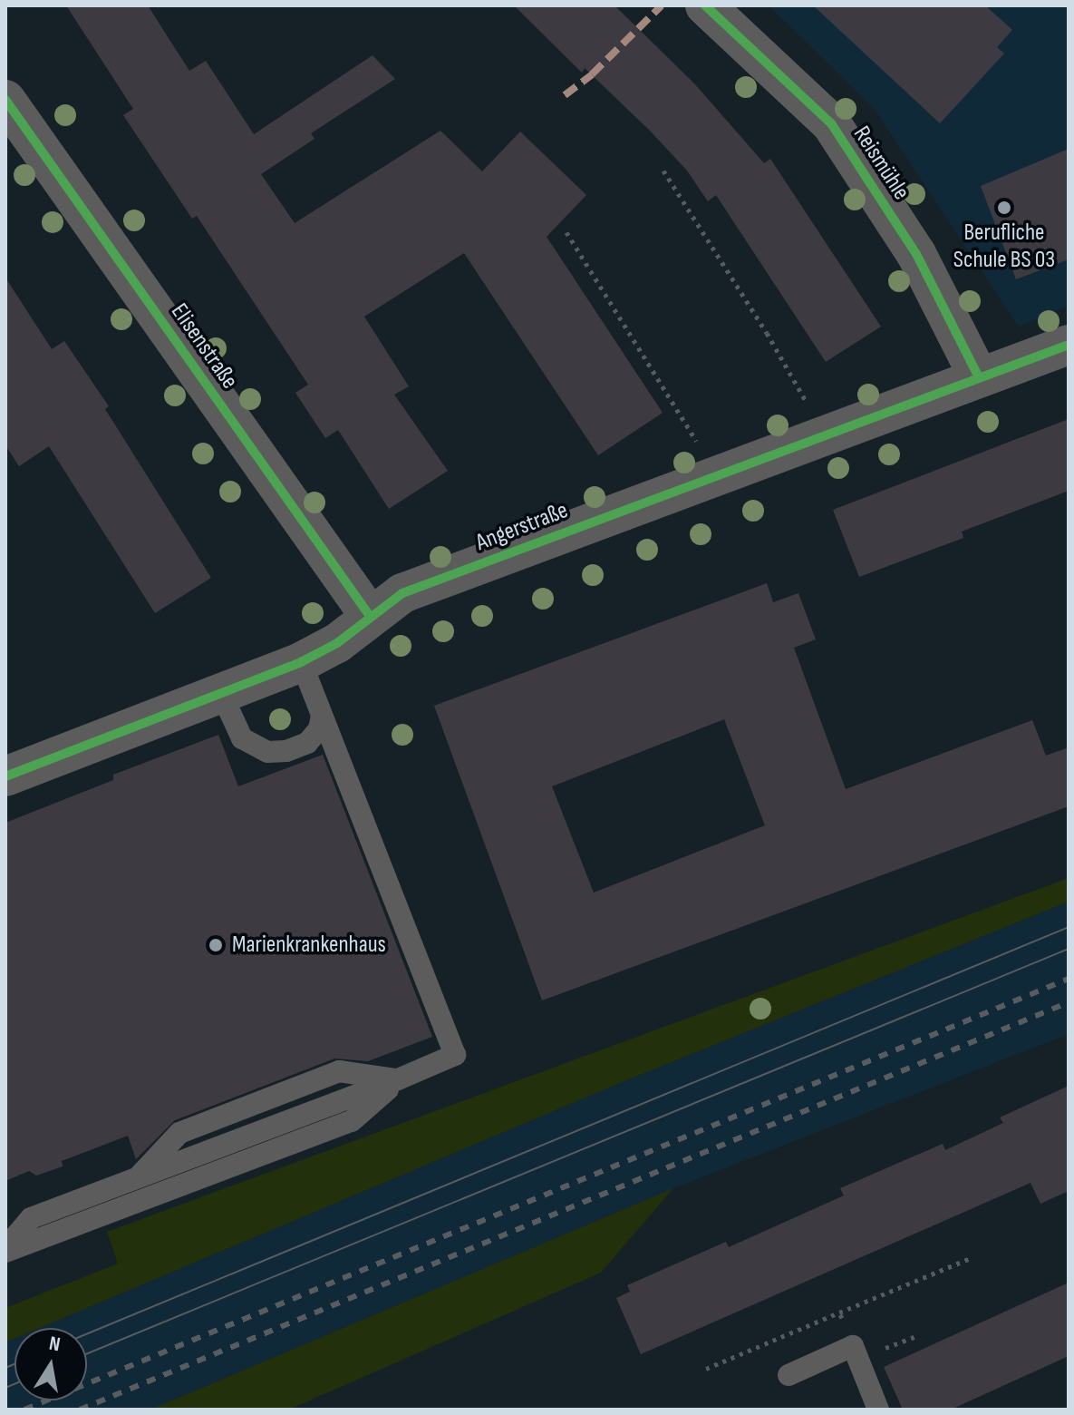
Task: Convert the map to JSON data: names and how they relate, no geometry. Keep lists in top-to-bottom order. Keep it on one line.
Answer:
{"streets":{"street":["Reismühle","Elisenstraße","Angerstraße"]},"crossings":[["Reismühle","Angerstraße"],["Elisenstraße","Angerstraße"]],"places":["Berufliche Schule BS 03","Marienkrankenhaus"],"north":"top"}
